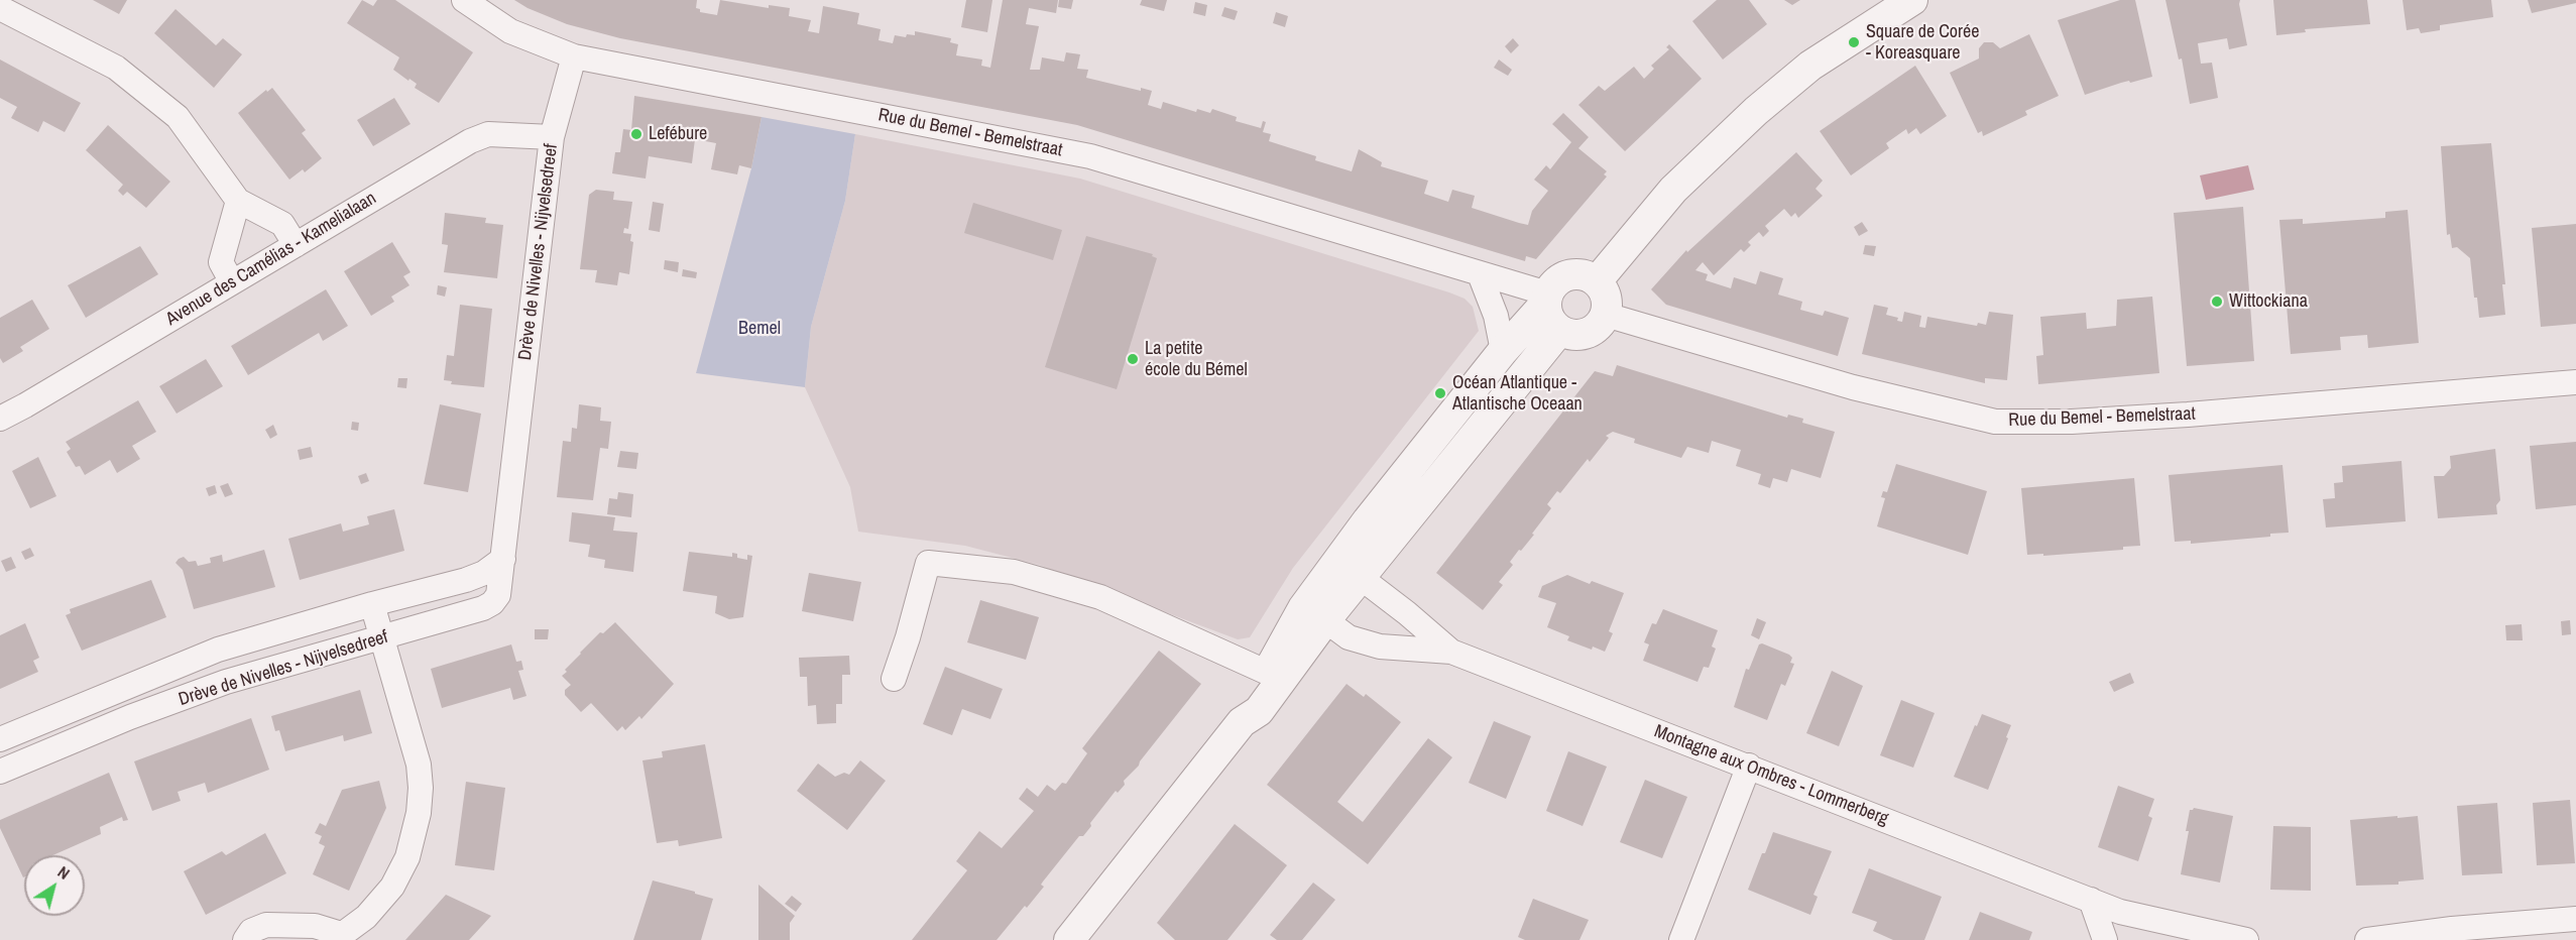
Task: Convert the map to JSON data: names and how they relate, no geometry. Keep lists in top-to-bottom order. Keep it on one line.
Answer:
{"streets":{"street":["Rue du Bemel - Bemelstraat","Drève de Nivelles - Nijvelsedreef","Avenue des Camélias - Kamelialaan","Montagne aux Ombres - Lommerberg"]},"crossings":[["Rue du Bemel - Bemelstraat","Drève de Nivelles - Nijvelsedreef"],["Drève de Nivelles - Nijvelsedreef","Avenue des Camélias - Kamelialaan"]],"parks":["Bemel"],"places":["Square de Corée - Koreasquare","Lefébure","Wittockiana","La petite école du Bémel","Océan Atlantique - Atlantische Oceaan"],"north":"top right"}
